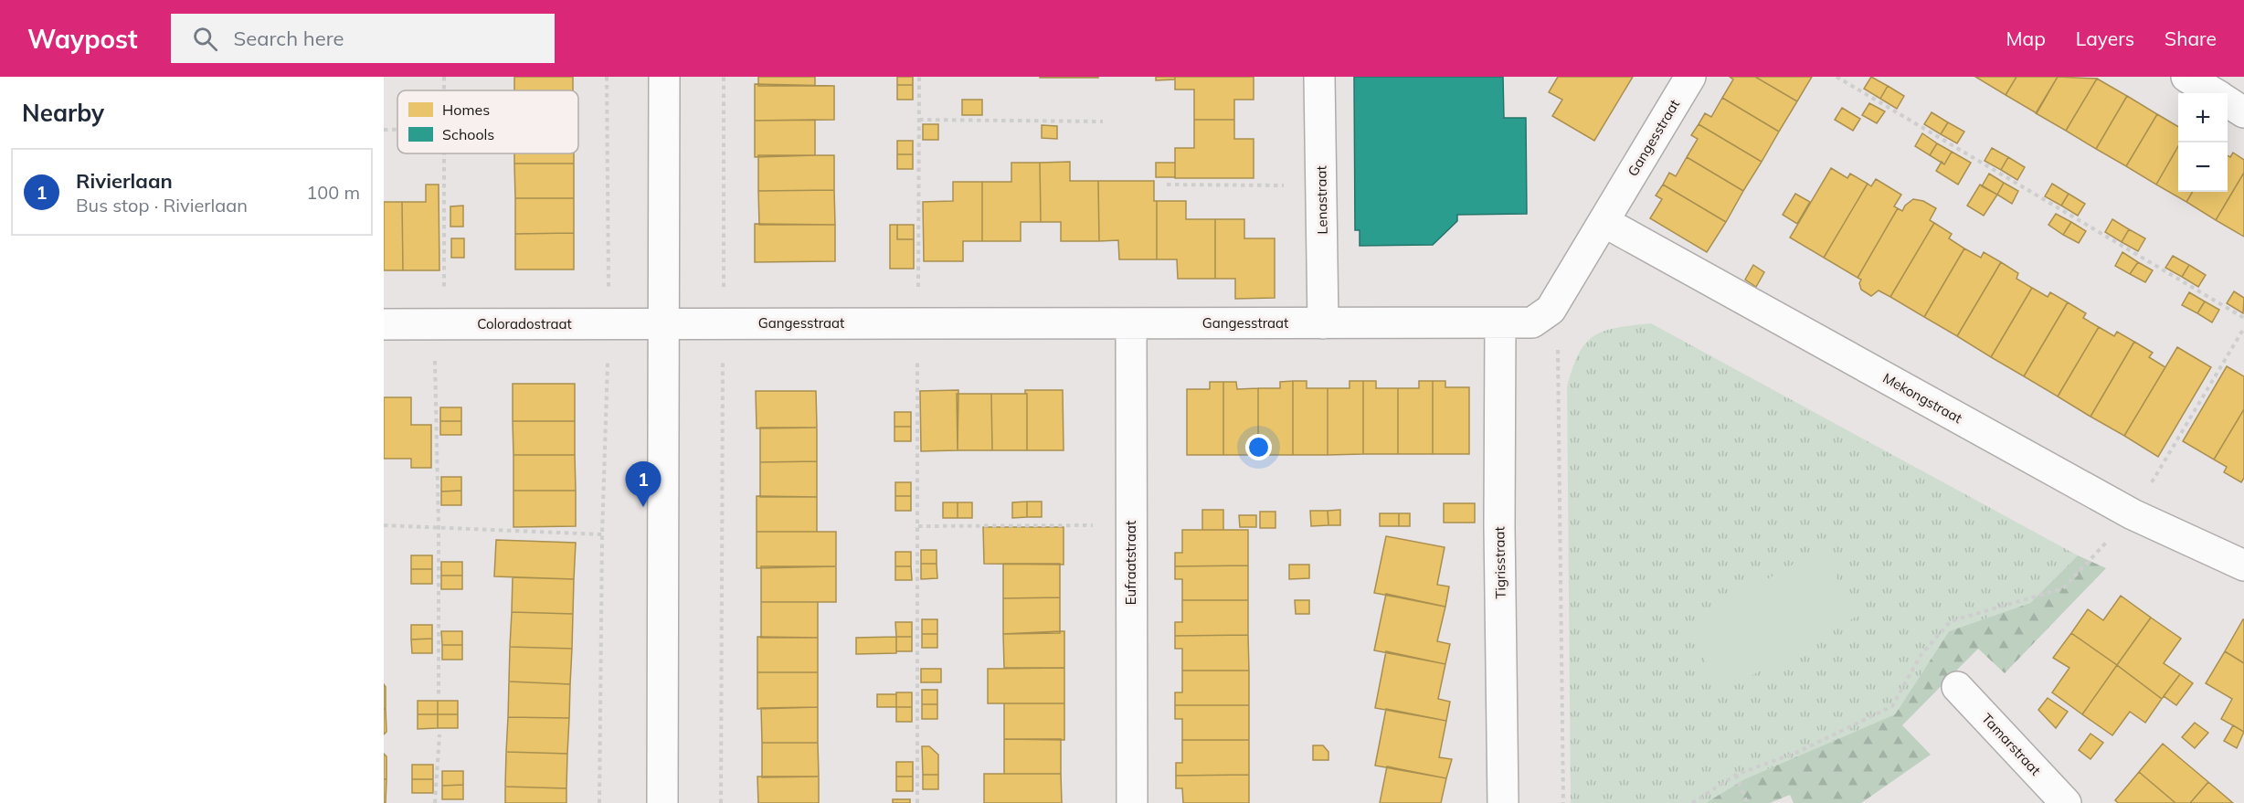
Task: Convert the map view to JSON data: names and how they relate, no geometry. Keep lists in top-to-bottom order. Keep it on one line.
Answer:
{"streets":{"street":["Gangesstraat","Lenastraat","Coloradostraat","Mekongstraat","Eufraatstraat","Tigrisstraat","Tamarstraat"]},"crossings":[["Gangesstraat","Lenastraat"],["Gangesstraat","Coloradostraat"],["Gangesstraat","Mekongstraat"],["Gangesstraat","Eufraatstraat"],["Gangesstraat","Tigrisstraat"]],"legend":["Homes","Schools"],"page":{"header":"Waypost","search":"Search here","nav":["Map","Layers","Share"],"heading":"Nearby","map_buttons":["+","−"],"list":[{"mark":"1","name":"Rivierlaan","note":"Bus stop · Rivierlaan","value":"100 m"}],"pins":"1"}}
